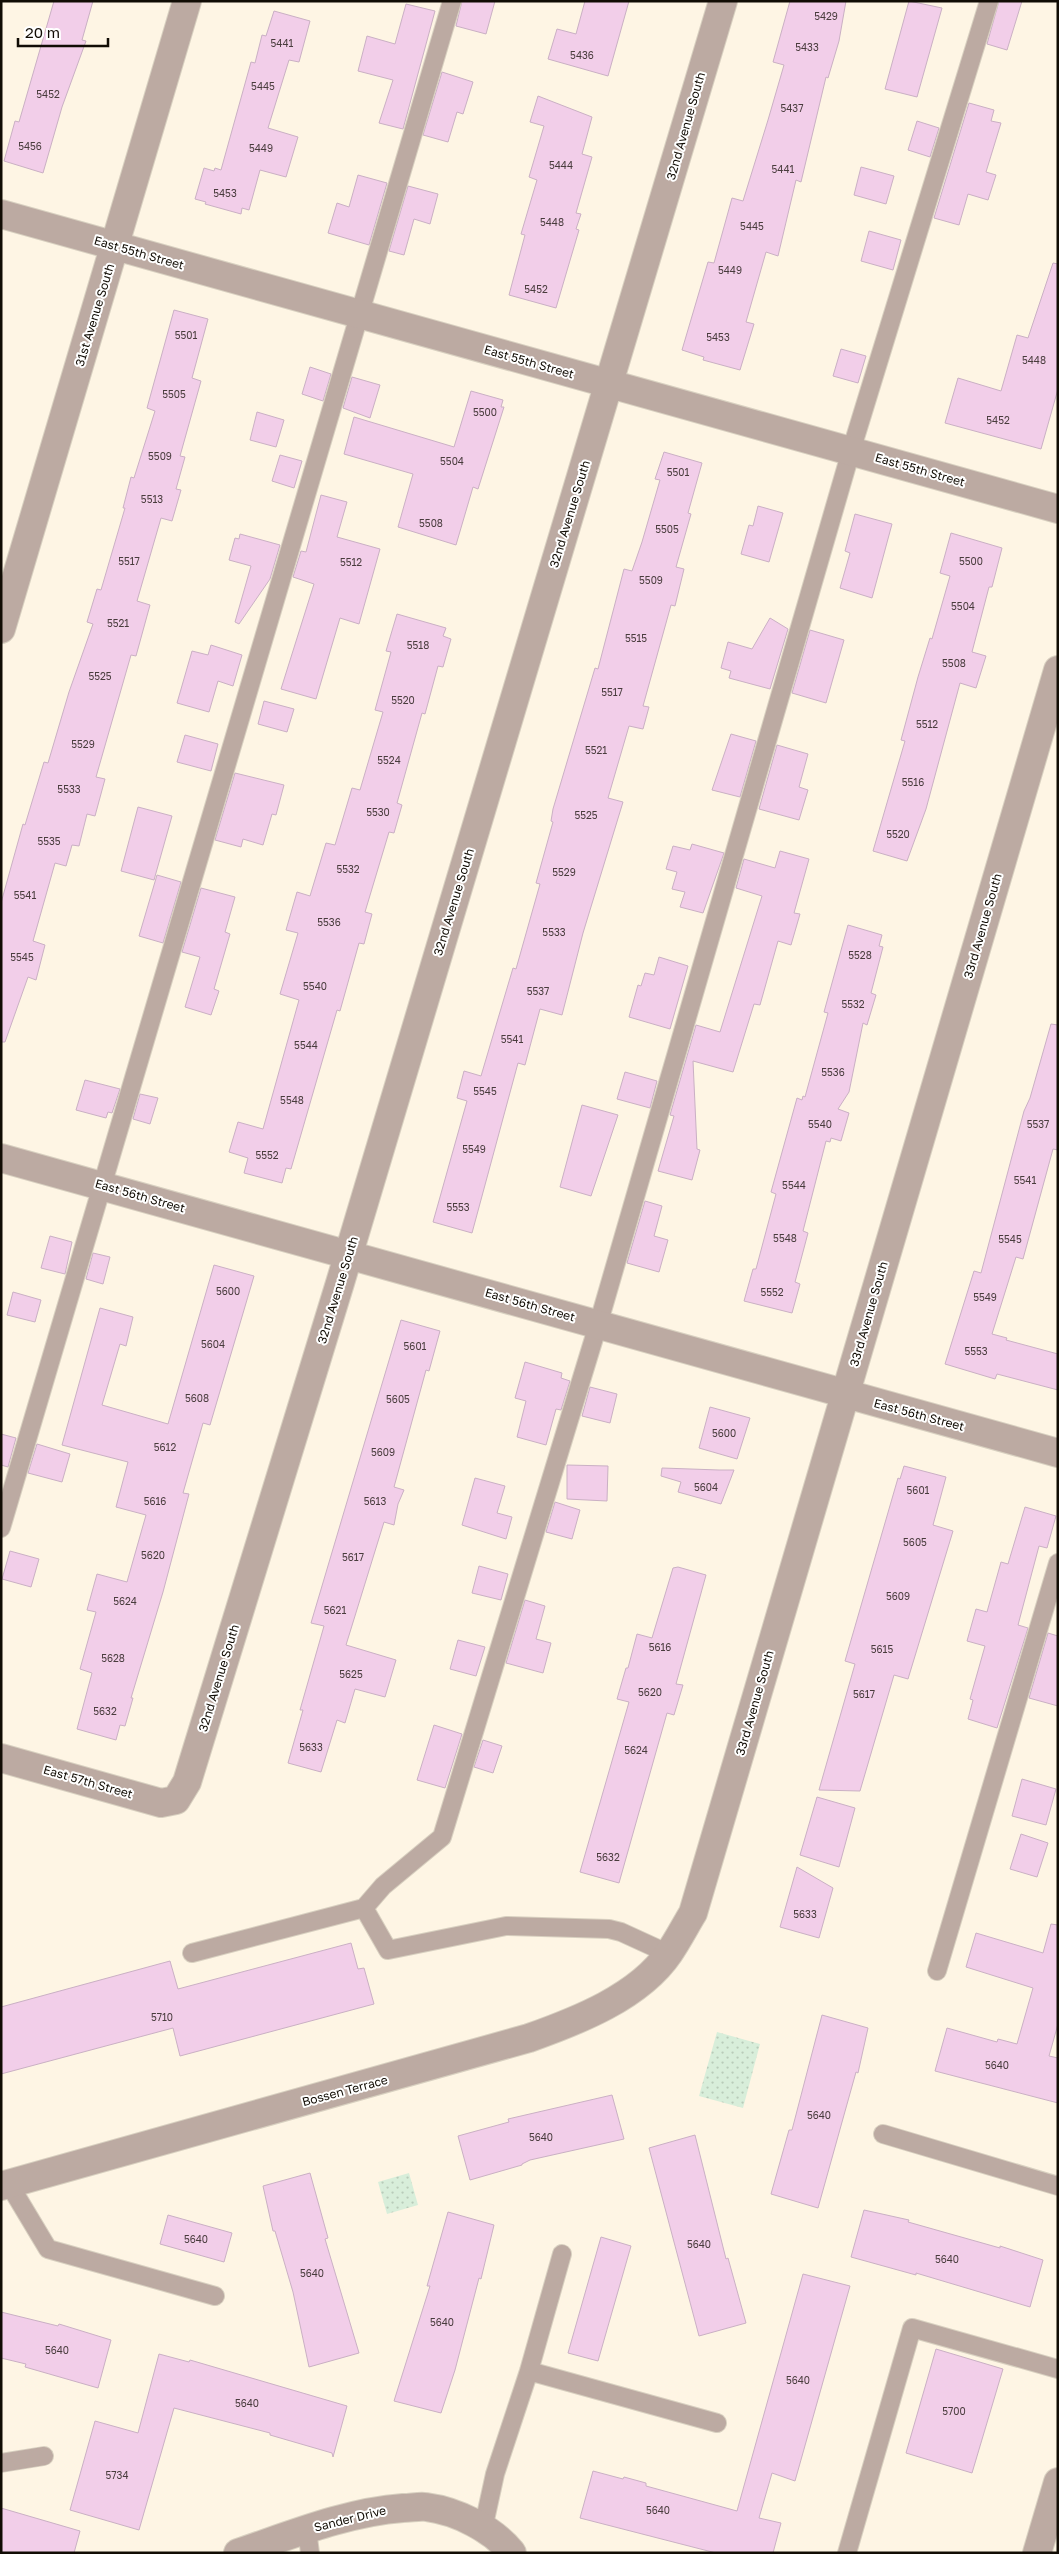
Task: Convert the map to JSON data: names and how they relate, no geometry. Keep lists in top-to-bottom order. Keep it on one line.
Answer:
{"streets":{"street":["32nd Avenue South","East 55th Street","31st Avenue South","33rd Avenue South","East 56th Street","East 57th Street","Bossen Terrace","Sander Drive"]},"crossings":[["32nd Avenue South","East 55th Street"],["32nd Avenue South","East 56th Street"],["32nd Avenue South","East 57th Street"],["East 55th Street","31st Avenue South"],["33rd Avenue South","East 56th Street"],["33rd Avenue South","Bossen Terrace"]],"house_numbers":["5429","5441","5433","5436","5445","5452","5437","5456","5449","5444","5441","5453","5448","5445","5449","5452","5501","5453","5448","5505","5500","5452","5509","5504","5501","5513","5508","5505","5517","5500","5512","5509","5504","5521","5515","5518","5508","5525","5517","5520","5512","5529","5521","5524","5516","5533","5530","5525","5520","5535","5532","5529","5541","5536","5533","5528","5545","5540","5537","5532","5541","5544","5536","5545","5548","5540","5537","5549","5552","5541","5544","5553","5548","5545","5600","5552","5549","5604","5601","5553","5608","5605","5600","5612","5609","5604","5601","5616","5613","5605","5620","5617","5609","5624","5621","5616","5615","5628","5625","5620","5617","5632","5633","5624","5632","5633","5710","5640","5640","5640","5640","5640","5640","5640","5640","5640","5640","5640","5700","5734","5640"],"scale_bar":"20 m"}
